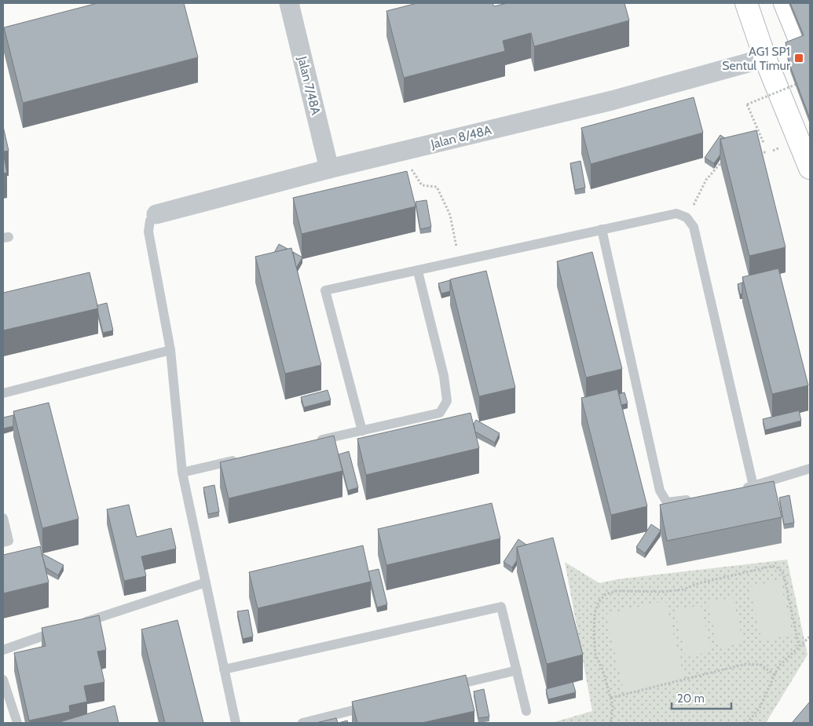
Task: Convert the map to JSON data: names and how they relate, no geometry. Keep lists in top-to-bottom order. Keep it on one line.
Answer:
{"streets":{"street":["Jalan 7/48A","Jalan 8/48A"]},"crossings":[["Jalan 7/48A","Jalan 8/48A"]],"places":{"transit":["AG1 SP1 Sentul Timur"]},"scale_bar":"20 m"}
